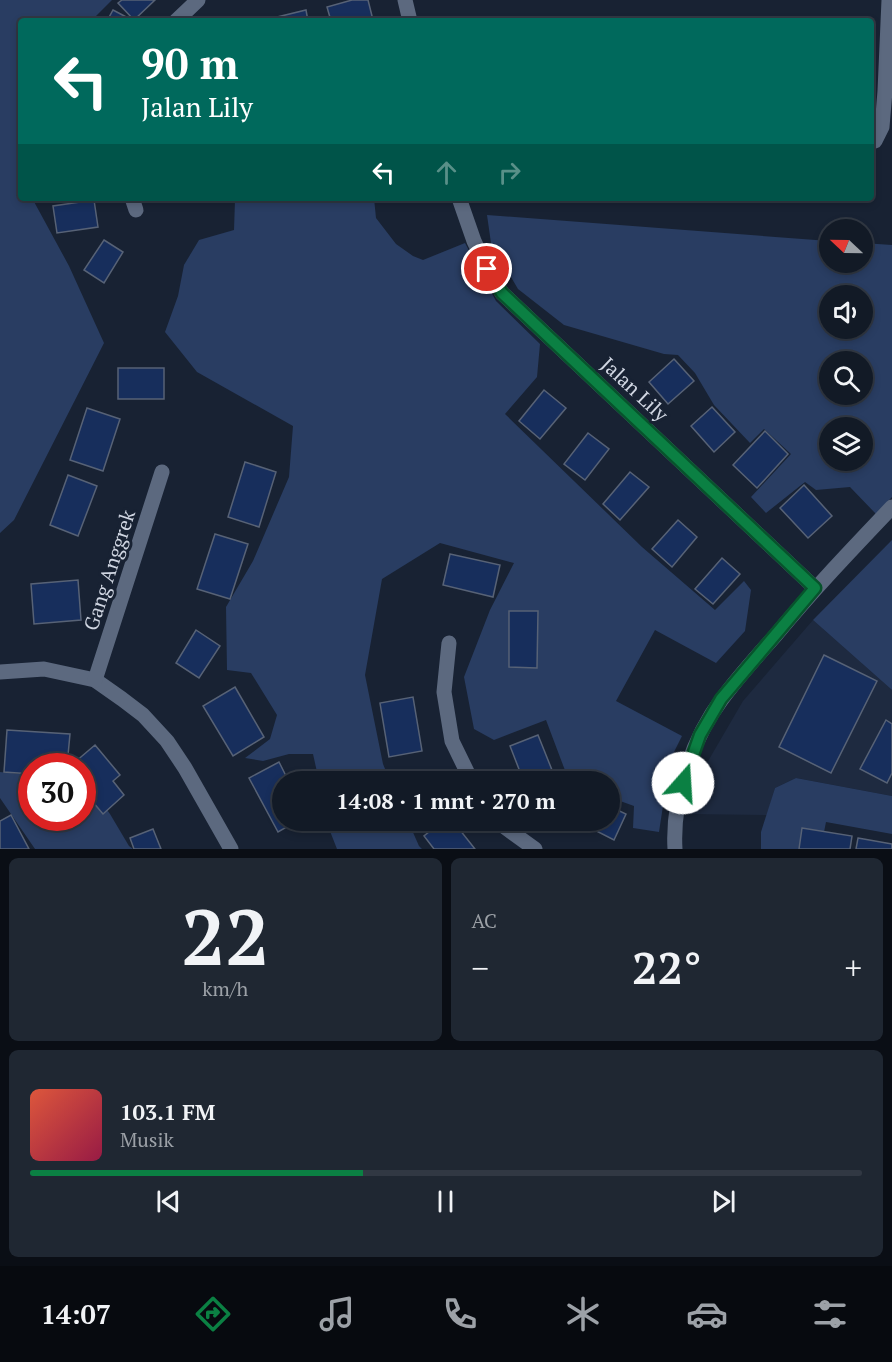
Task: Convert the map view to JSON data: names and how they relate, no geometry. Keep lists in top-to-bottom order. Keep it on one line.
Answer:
{"streets":{"street":["Jalan Lily","Gang Anggrek"]},"north":"left","page":{"turn":["90 m","Jalan Lily"],"limit":"30","trip":"14:08 · 1 mnt · 270 m","tile":[["22","km/h"],"AC"],"heat":["−","22°","+"],"song":["103.1 FM","Musik"],"tabs":"14:07"}}
